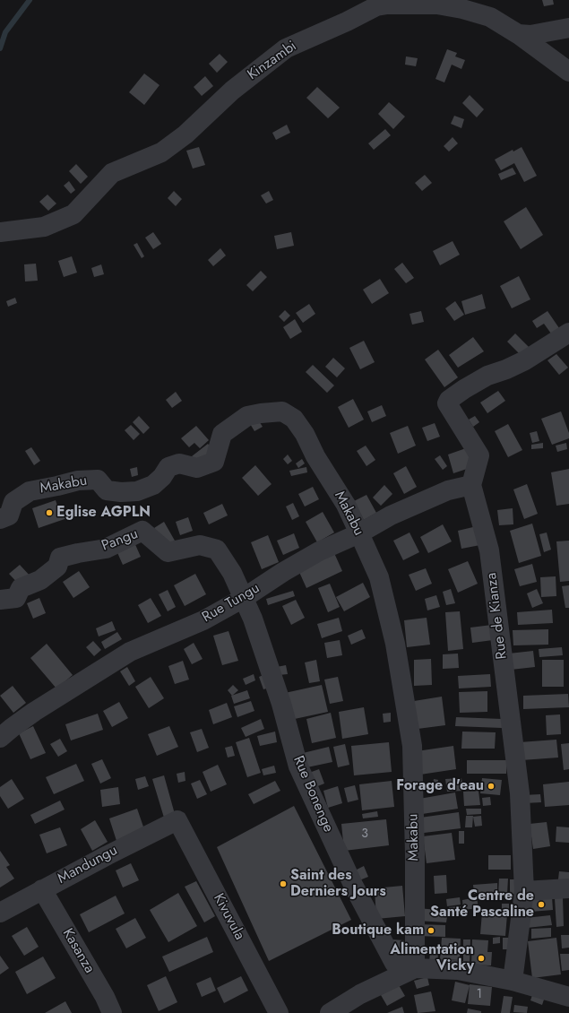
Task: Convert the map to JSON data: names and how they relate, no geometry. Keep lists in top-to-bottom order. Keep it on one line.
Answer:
{"streets":{"street":["Kinzambi","Makabu","Pangu","Rue Tungu","Rue de Kianza","Rue Bonenge","Mandungu","Kivuvula","Kasanza"]},"crossings":[["Makabu","Rue Tungu"],["Makabu","Rue Bonenge"],["Pangu","Rue Tungu"],["Pangu","Rue Bonenge"],["Rue Tungu","Rue de Kianza"],["Rue Tungu","Rue Bonenge"],["Rue de Kianza","Rue Bonenge"],["Mandungu","Kivuvula"],["Mandungu","Kasanza"]],"places":["Eglise AGPLN","Forage d'eau","Saint des Derniers Jours","Centre de Santé Pascaline","Boutique kam","Alimentation Vicky"],"house_numbers":["3","1"]}
